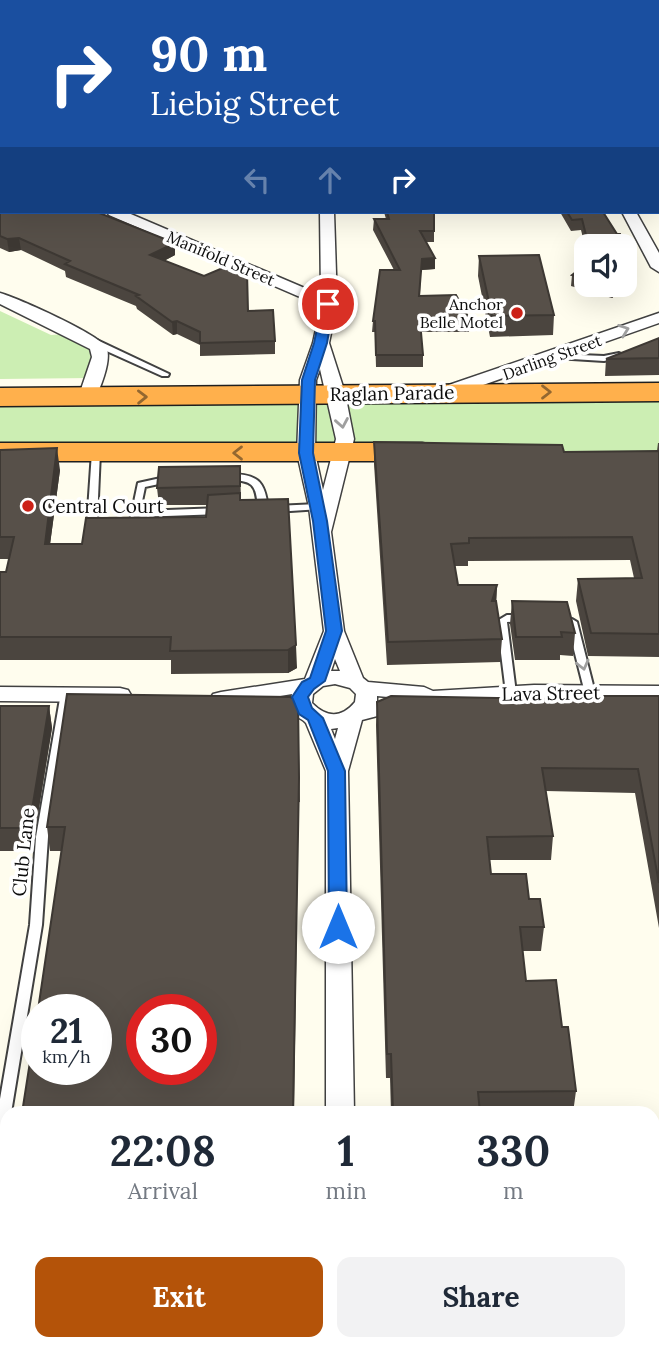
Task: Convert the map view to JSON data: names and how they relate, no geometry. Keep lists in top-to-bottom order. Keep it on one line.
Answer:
{"streets":{"highway":["Raglan Parade"],"street":["Manifold Street","Darling Street","Lava Street"],"lane":["Club Lane"]},"crossings":[["Darling Street","Raglan Parade"]],"one_way":["Darling Street"],"places":["Anchor Belle Motel","Central Court"],"page":{"turn":["90 m","Liebig Street"],"speed":"21 km/h","limit":"30","eta":["22:08","Arrival","1","min","330","m"],"buttons":["Exit","Share"]}}
